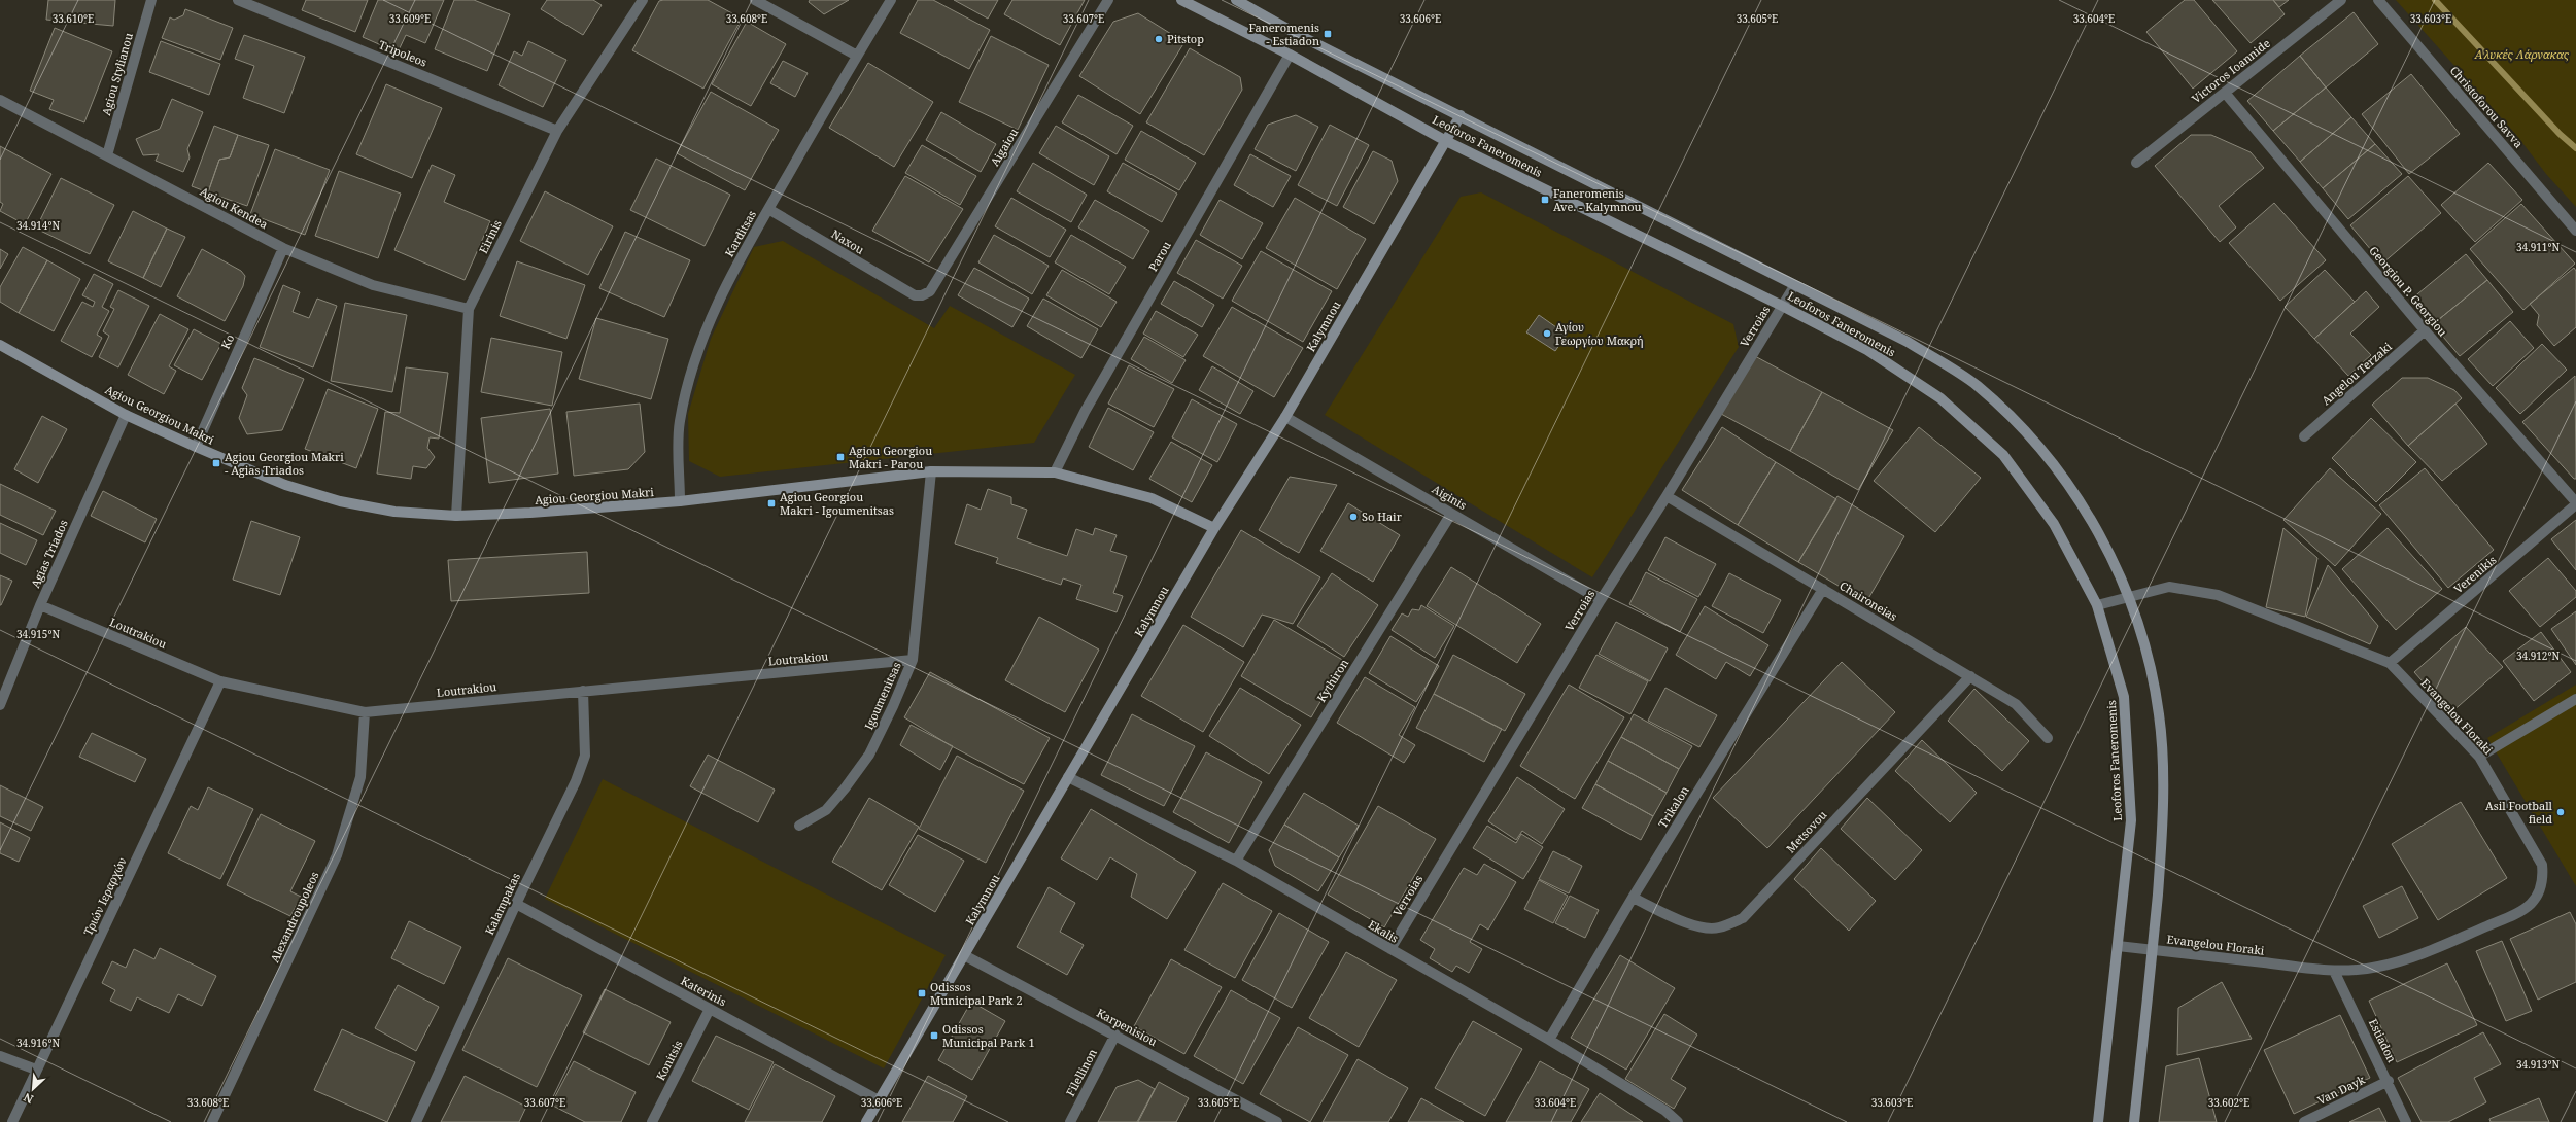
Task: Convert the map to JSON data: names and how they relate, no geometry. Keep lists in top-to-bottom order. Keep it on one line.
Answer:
{"streets":{"main road":["Leoforos Faneromenis","Kalymnou","Agiou Georgiou Makri"],"street":["Tripoleos","Victoros Ioannide","Agiou Stylianou","Christoforou Savva","Aigaiou","Agiou Kendea","Karditsas","Eirinis","Naxou","Parou","Georgiou P. Georgiou","Verroias","Ko","Angelou Terzaki","Aiginis","Agias Triados","Verenikis","Chaironeias","Loutrakiou","Kythiron","Igoumenitsas","Evangelou Floraki","Trikalon","Metsovou","Τριών Ιεραρχών","Kalampakas","Alexandroupoleos","Ekalis","Katerinis","Karpenisiou","Estiadon","Konitsis","Filellinon","Van Dayk"]},"crossings":[["Tripoleos","Eirinis"],["Victoros Ioannide","Georgiou P. Georgiou"],["Agiou Stylianou","Agiou Kendea"],["Leoforos Faneromenis","Parou"],["Leoforos Faneromenis","Kalymnou"],["Leoforos Faneromenis","Verroias"],["Leoforos Faneromenis","Evangelou Floraki"],["Aigaiou","Naxou"],["Agiou Kendea","Eirinis"],["Agiou Kendea","Ko"],["Karditsas","Naxou"],["Karditsas","Agiou Georgiou Makri"],["Eirinis","Agiou Georgiou Makri"],["Parou","Agiou Georgiou Makri"],["Georgiou P. Georgiou","Angelou Terzaki"],["Georgiou P. Georgiou","Verenikis"],["Kalymnou","Agiou Georgiou Makri"],["Kalymnou","Aiginis"],["Kalymnou","Ekalis"],["Kalymnou","Katerinis"],["Kalymnou","Karpenisiou"],["Verroias","Aiginis"],["Verroias","Chaironeias"],["Verroias","Ekalis"],["Ko","Agiou Georgiou Makri"],["Agiou Georgiou Makri","Agias Triados"],["Agiou Georgiou Makri","Igoumenitsas"],["Aiginis","Kythiron"],["Agias Triados","Loutrakiou"],["Verenikis","Evangelou Floraki"],["Chaironeias","Trikalon"],["Chaironeias","Metsovou"],["Loutrakiou","Igoumenitsas"],["Loutrakiou","Τριών Ιεραρχών"],["Loutrakiou","Kalampakas"],["Loutrakiou","Alexandroupoleos"],["Kythiron","Ekalis"],["Evangelou Floraki","Estiadon"],["Trikalon","Metsovou"],["Trikalon","Ekalis"],["Kalampakas","Katerinis"],["Katerinis","Konitsis"],["Karpenisiou","Filellinon"],["Estiadon","Van Dayk"]],"parks":["Αλυκές Λάρνακας"],"places":{"transit":["Faneromenis - Estiadon","Faneromenis Ave. - Kalymnou","Agiou Georgiou Makri - Parou","Agiou Georgiou Makri - Agias Triados","Agiou Georgiou Makri - Igoumenitsas","Odissos Municipal Park 2","Odissos Municipal Park 1"],"other":["Pitstop","Αγίου Γεωργίου Μακρή","So Hair","Asil Football field"]},"north":"bottom left","coordinates":["33.608°E","33.606°E","33.605°E","33.604°E","33.603°E","33.610°E","33.609°E","33.607°E","34.914°N","34.911°N","34.915°N","34.912°N","34.916°N","34.913°N","33.602°E"]}
